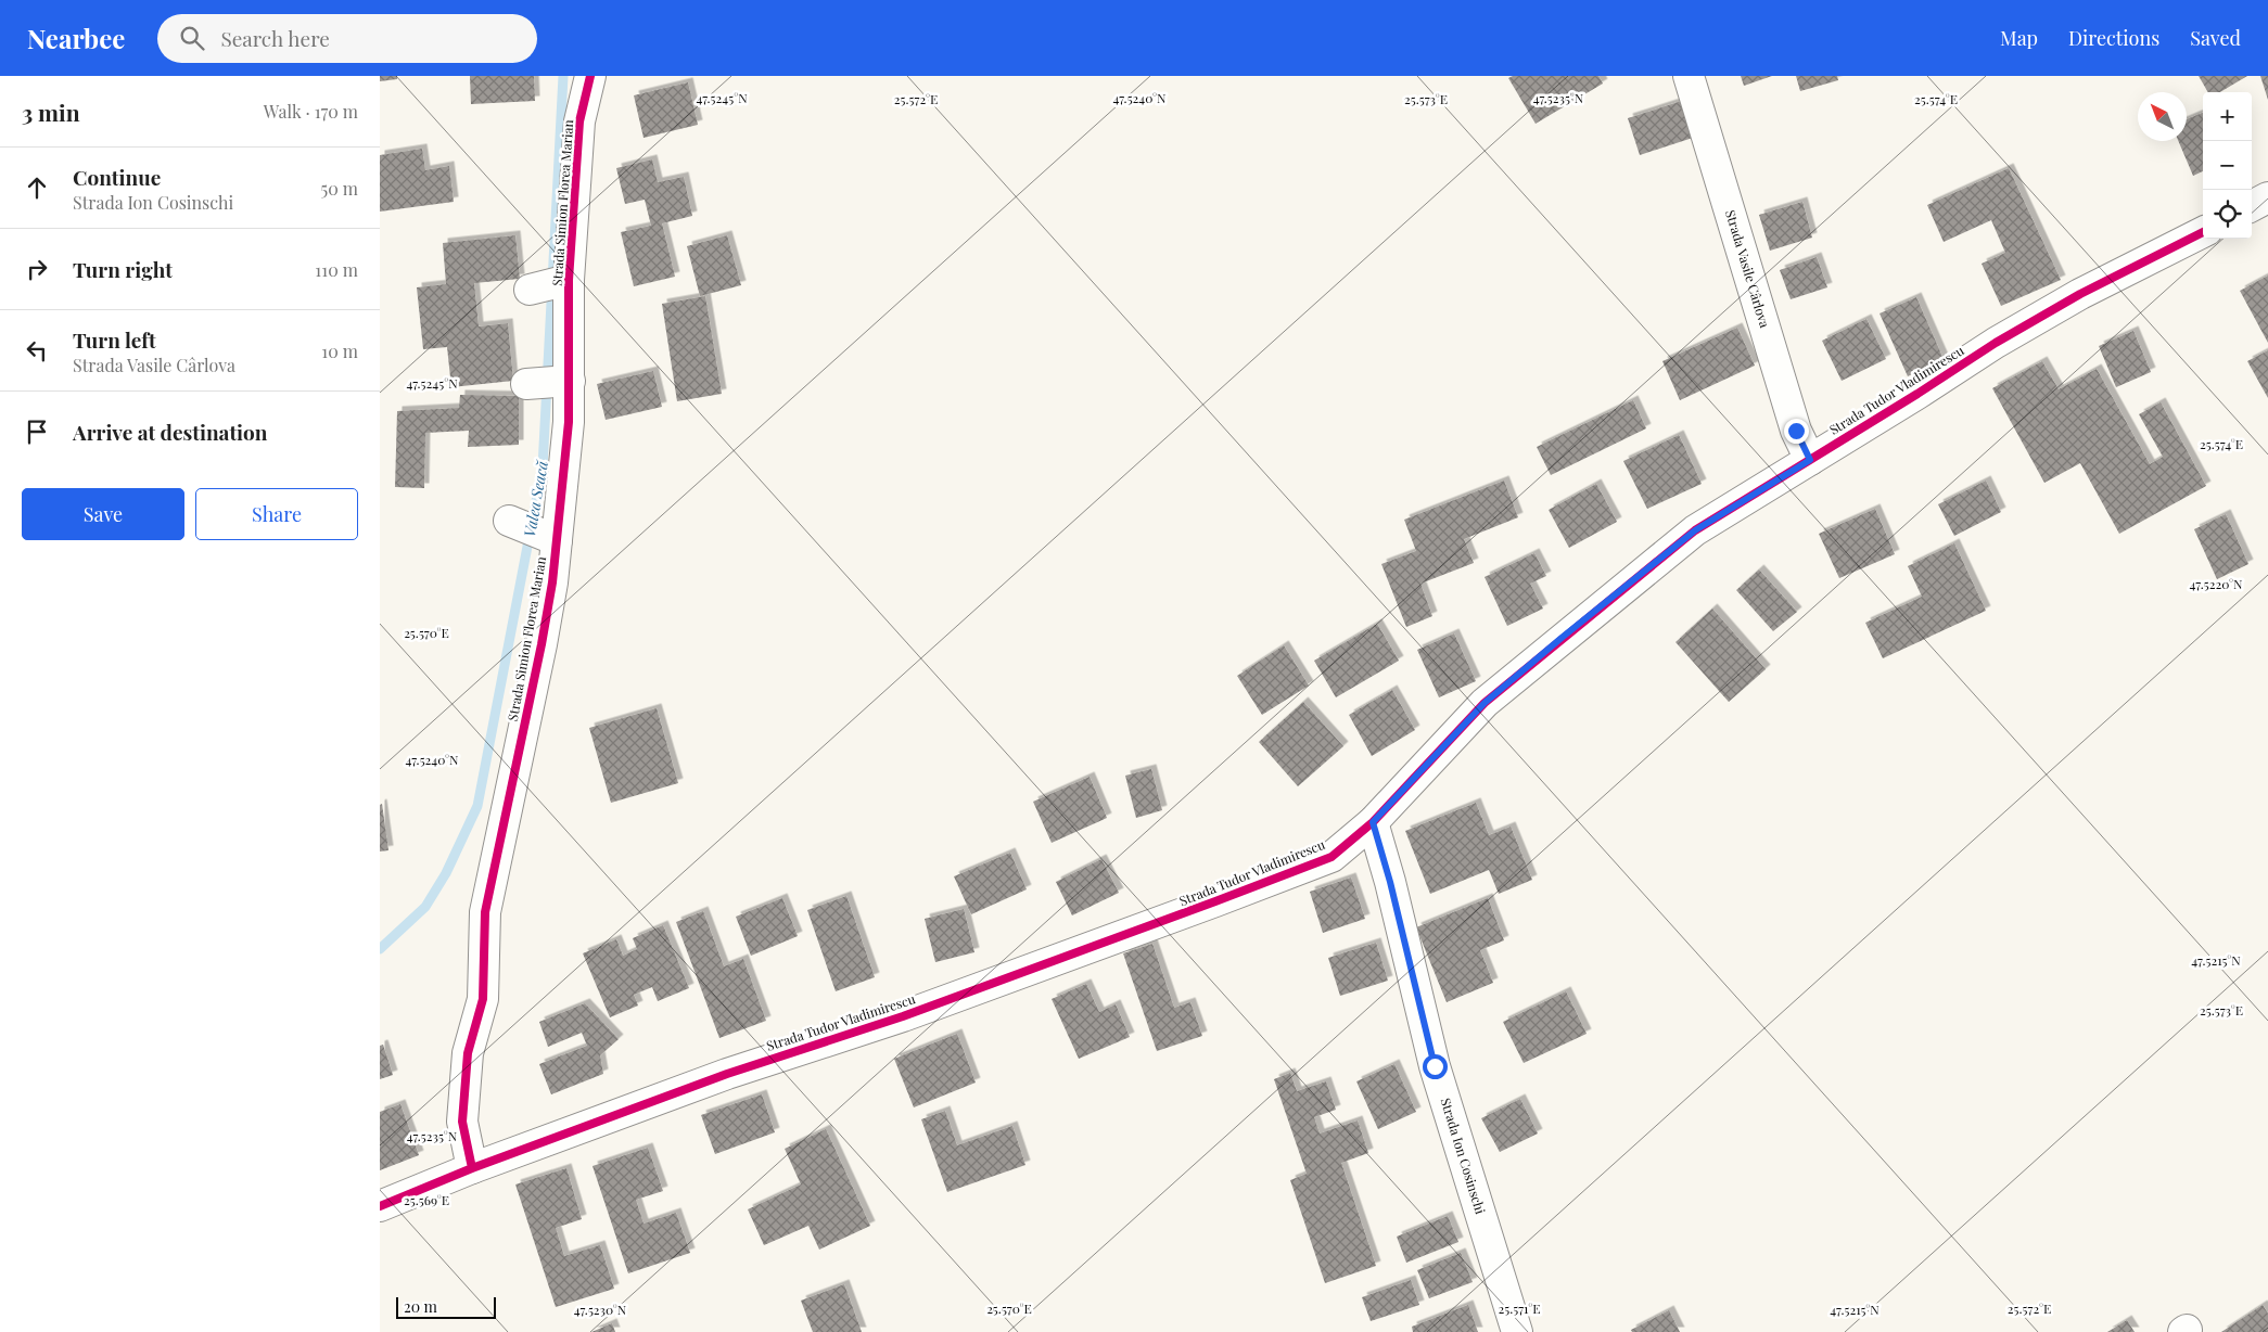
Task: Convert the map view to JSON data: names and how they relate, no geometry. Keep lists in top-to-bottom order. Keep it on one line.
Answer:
{"streets":{"street":["Strada Simion Florea Marian","Strada Vasile Cârlova","Strada Tudor Vladimirescu","Strada Ion Cosinschi"]},"crossings":[["Strada Simion Florea Marian","Strada Tudor Vladimirescu"],["Strada Vasile Cârlova","Strada Tudor Vladimirescu"],["Strada Tudor Vladimirescu","Strada Ion Cosinschi"]],"water":["Valea Seacă"],"scale_bar":"20 m","north":"top left","page":{"header":"Nearbee","search":"Search here","nav":["Map","Directions","Saved"],"heading":["3 min","Walk · 170 m"],"map_buttons":["+","−"],"list":[["Continue","Strada Ion Cosinschi","50 m"],["Turn right","110 m"],["Turn left","Strada Vasile Cârlova","10 m"],"Arrive at destination"],"buttons":["Save","Share"],"scale":"20 m"},"coordinates":["47.5245°N","47.5235°N","47.5240°N","25.572°E","25.574°E","25.573°E","47.5220°N","25.570°E","47.5215°N","25.569°E","25.571°E","47.5230°N"]}
